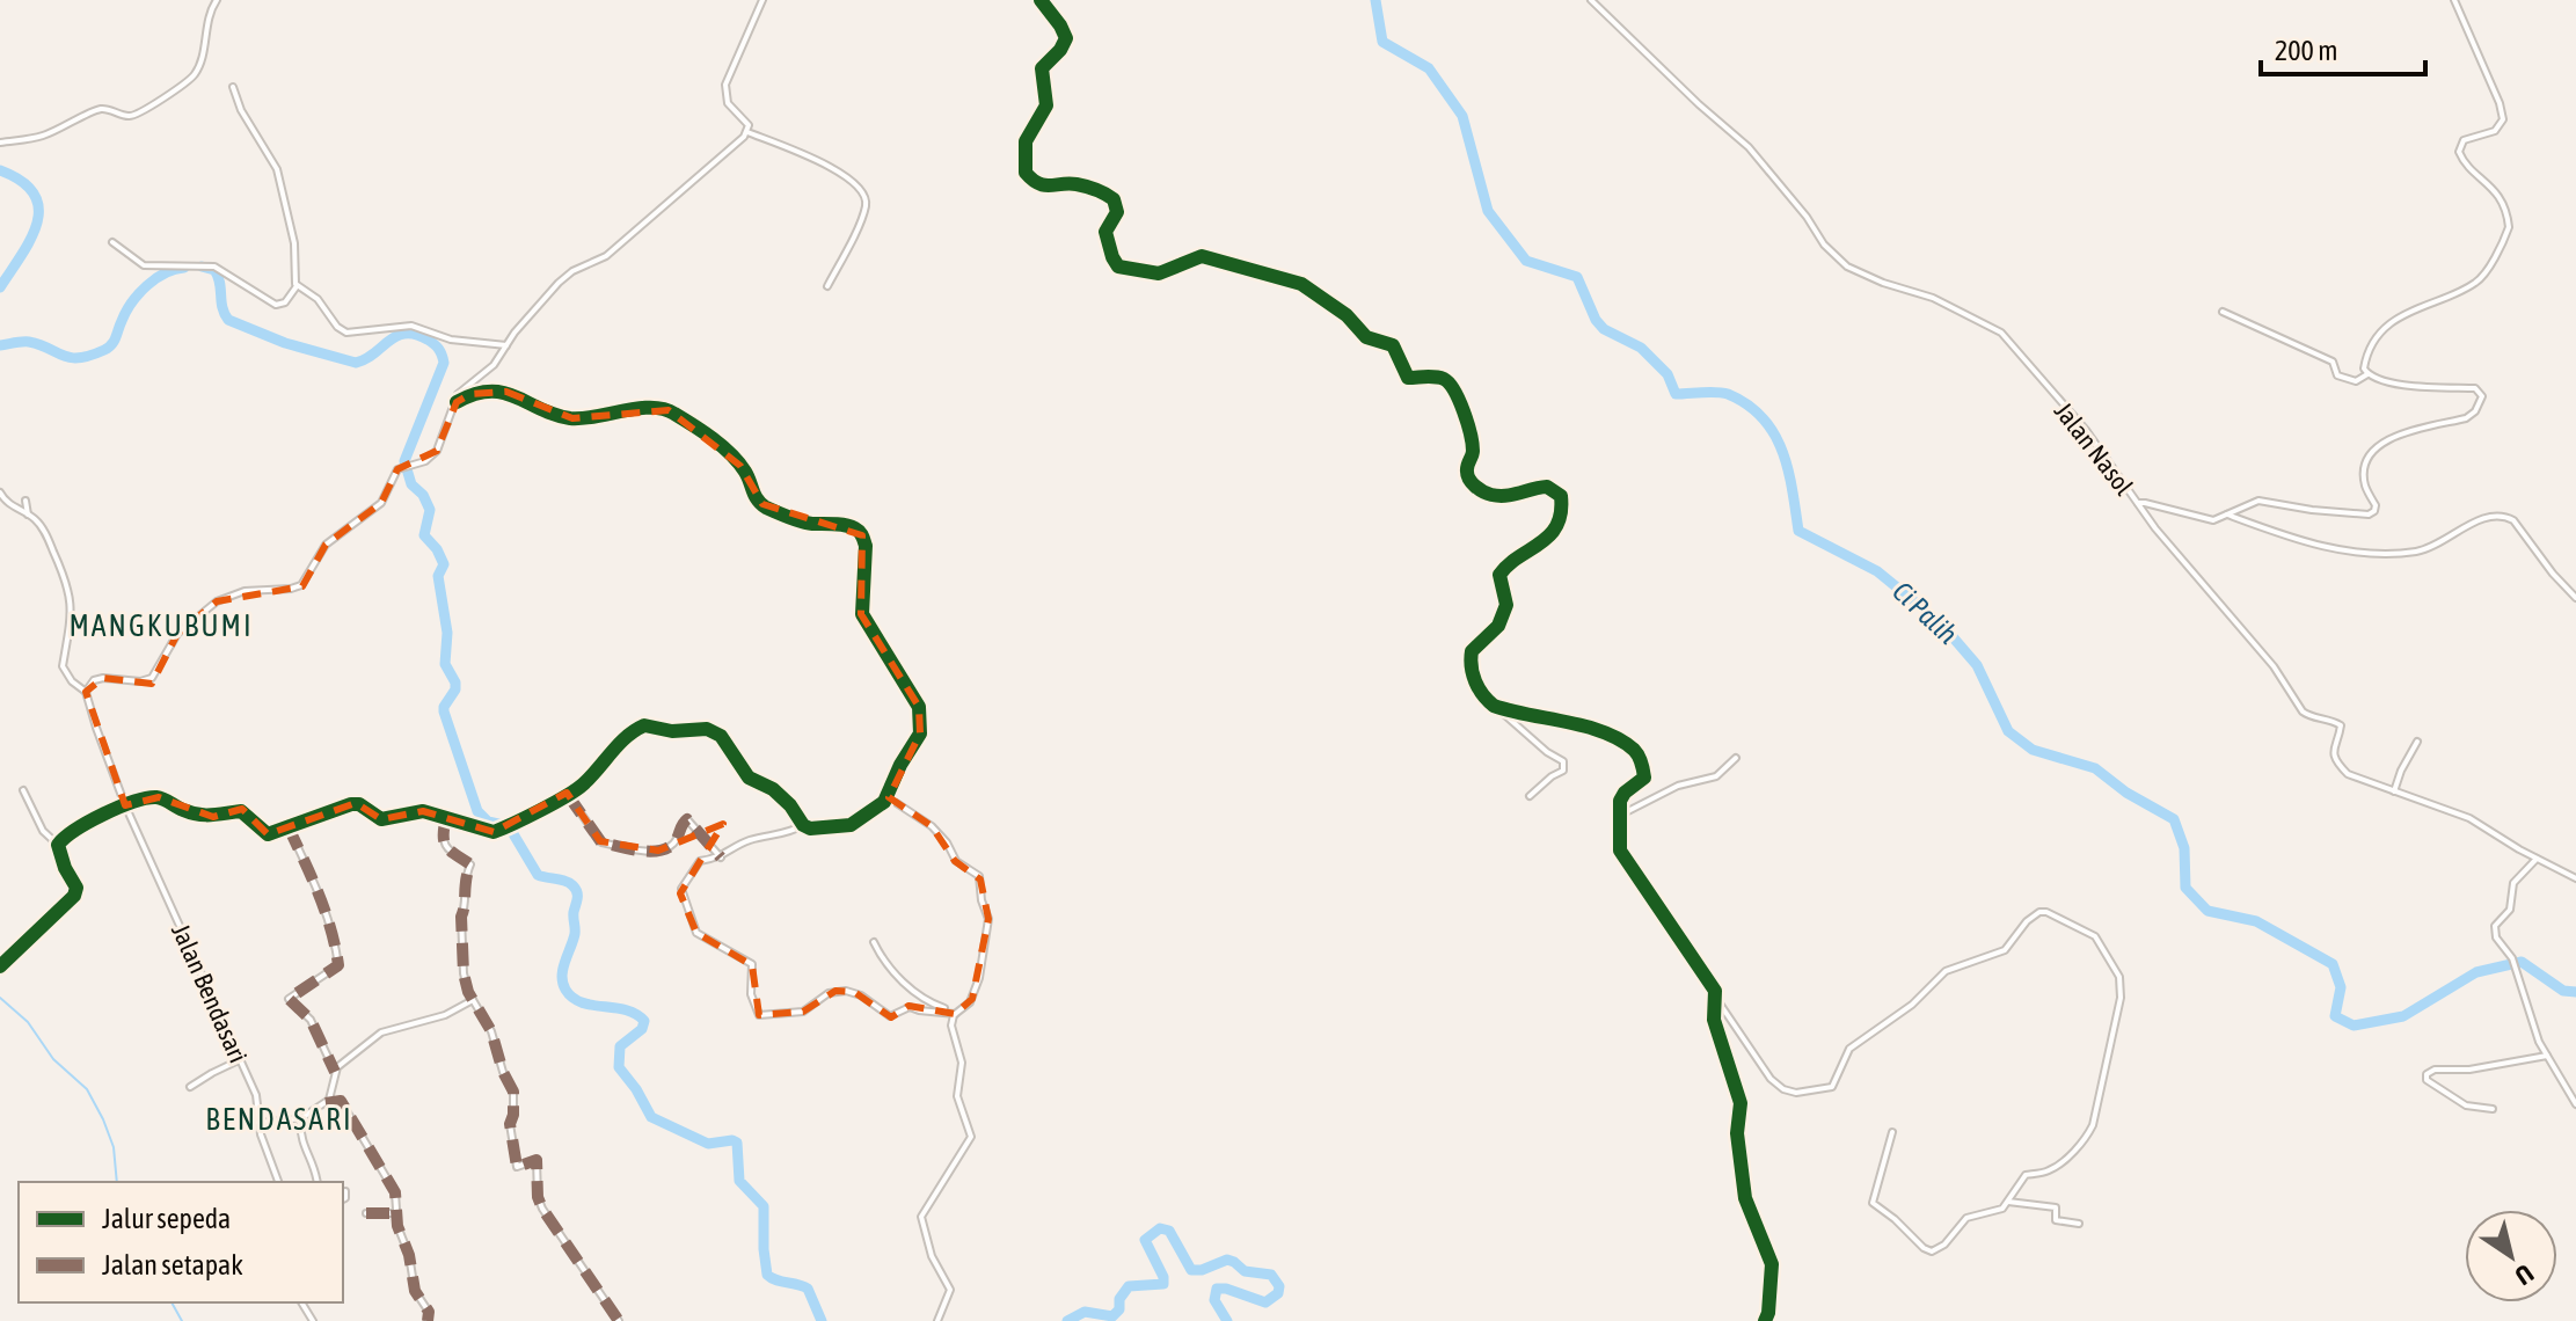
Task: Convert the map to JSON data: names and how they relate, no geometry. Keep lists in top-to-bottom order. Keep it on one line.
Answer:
{"streets":{"street":["Jalan Nasol","Jalan Bendasari"]},"districts":["MANGKUBUMI","BENDASARI"],"water":["Ci Palih"],"legend":["Jalur sepeda","Jalan setapak"],"scale_bar":"200 m","north":"bottom right"}
